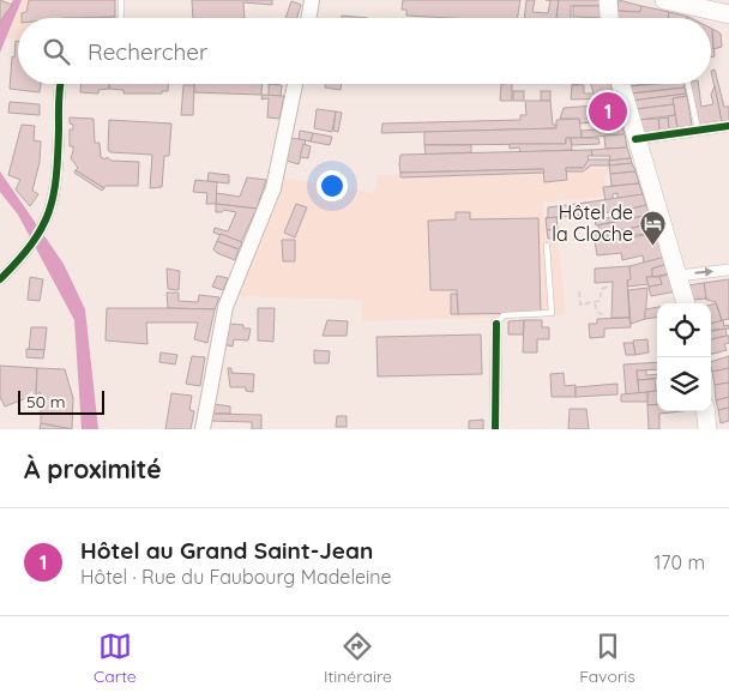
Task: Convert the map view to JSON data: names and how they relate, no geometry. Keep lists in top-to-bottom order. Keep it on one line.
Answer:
{"places":{"hotel":["Hôtel de la Cloche"]},"scale_bar":"50 m","page":{"search":"Rechercher","pins":"1","scale":"50 m","heading":"À proximité","list":[{"mark":"1","name":"Hôtel au Grand Saint-Jean","note":"Hôtel · Rue du Faubourg Madeleine","value":"170 m"}],"nav":["Carte","Itinéraire","Favoris"]}}
